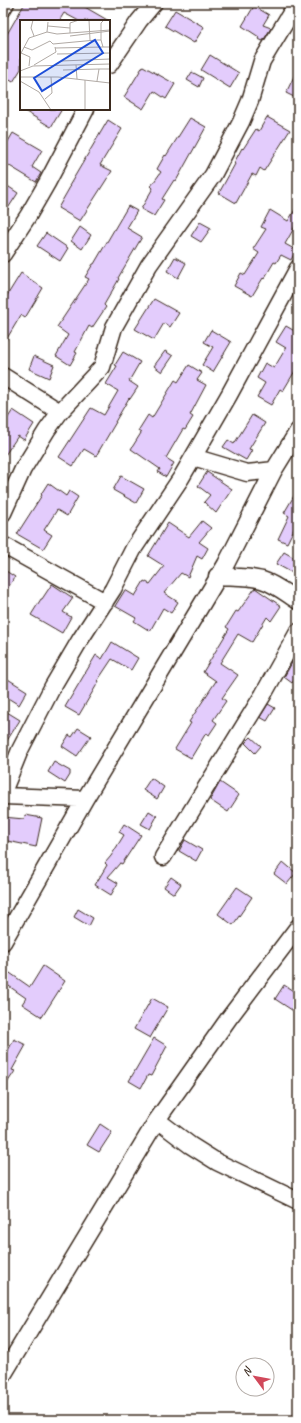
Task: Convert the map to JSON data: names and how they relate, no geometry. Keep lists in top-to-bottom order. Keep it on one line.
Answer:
{"north":"top left"}
